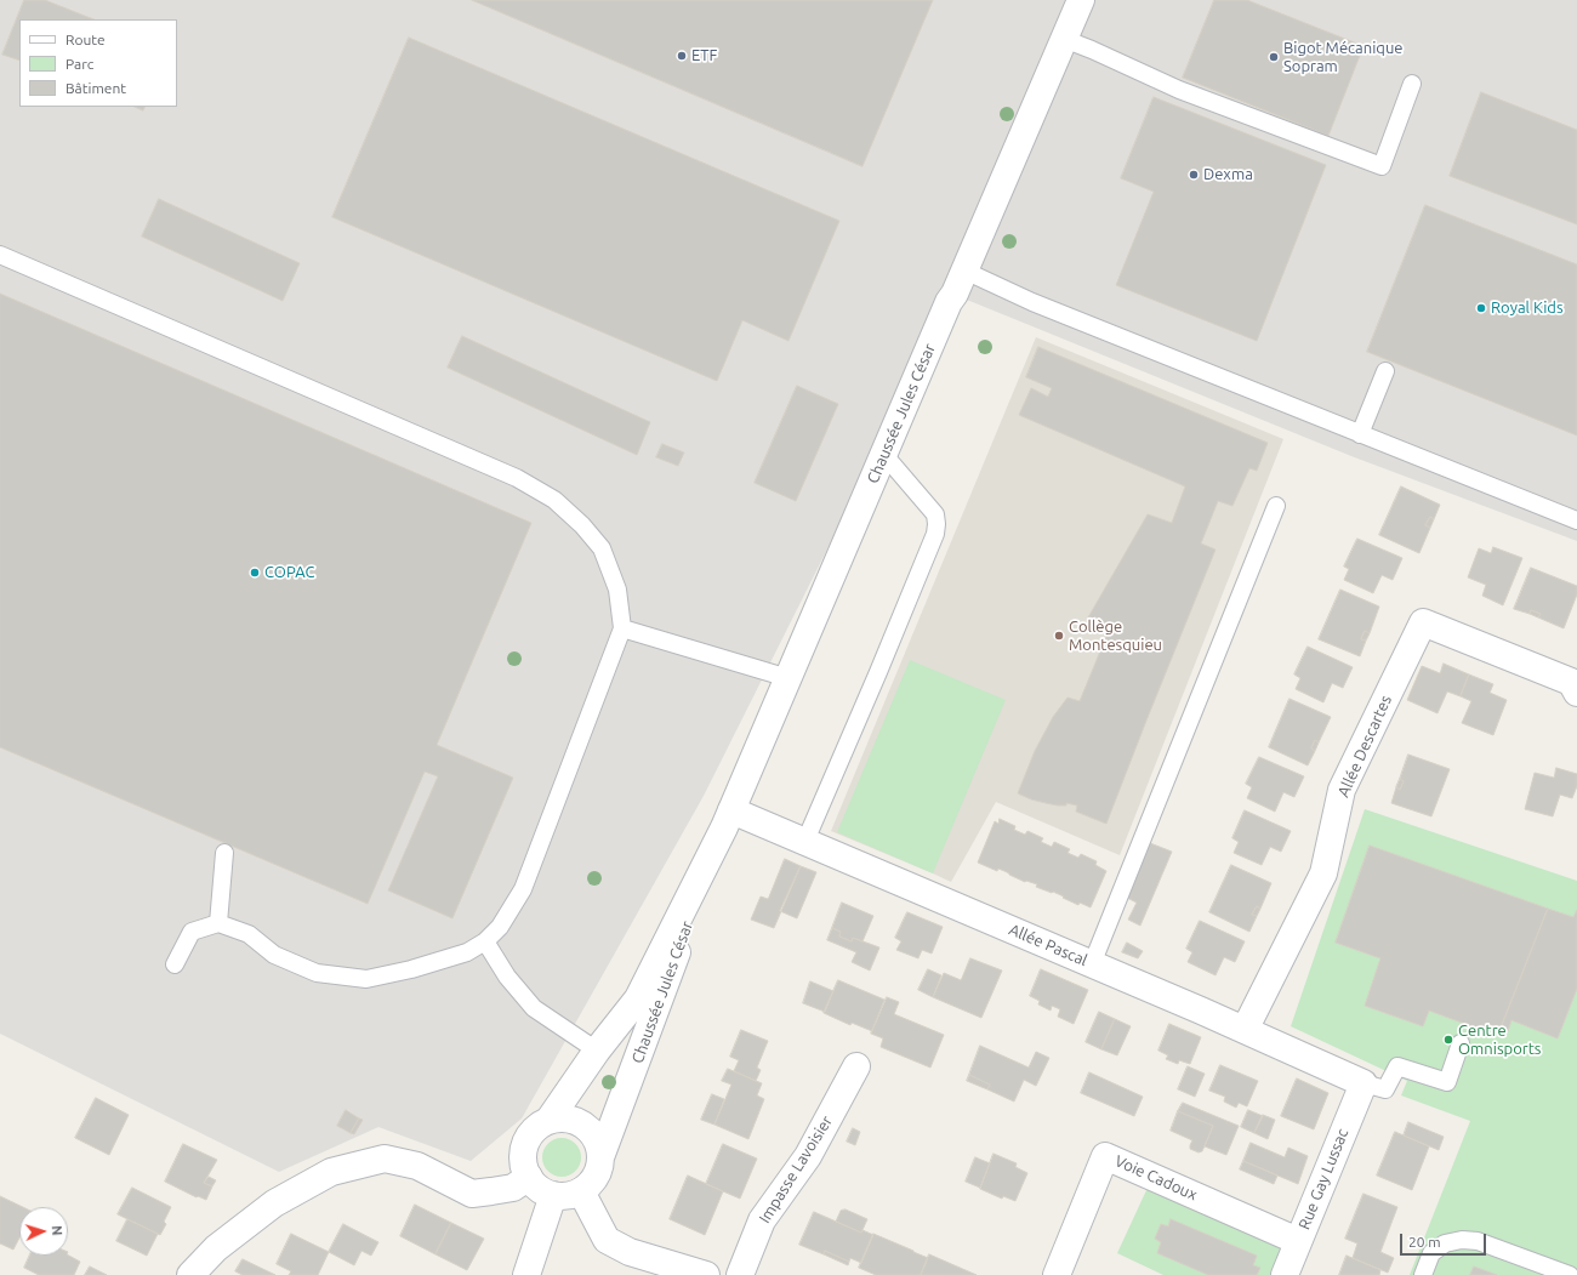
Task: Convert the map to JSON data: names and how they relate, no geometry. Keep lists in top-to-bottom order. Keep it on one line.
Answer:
{"streets":{"street":["Chaussée Jules César","Allée Descartes","Allée Pascal","Impasse Lavoisier","Voie Cadoux","Rue Gay Lussac"]},"crossings":[["Chaussée Jules César","Allée Pascal"],["Allée Descartes","Allée Pascal"],["Allée Pascal","Rue Gay Lussac"],["Voie Cadoux","Rue Gay Lussac"]],"places":["ETF","Bigot Mécanique Sopram","Dexma","Royal Kids","COPAC","Collège Montesquieu","Centre Omnisports"],"legend":["Route","Parc","Bâtiment"],"scale_bar":"20 m","north":"right"}
